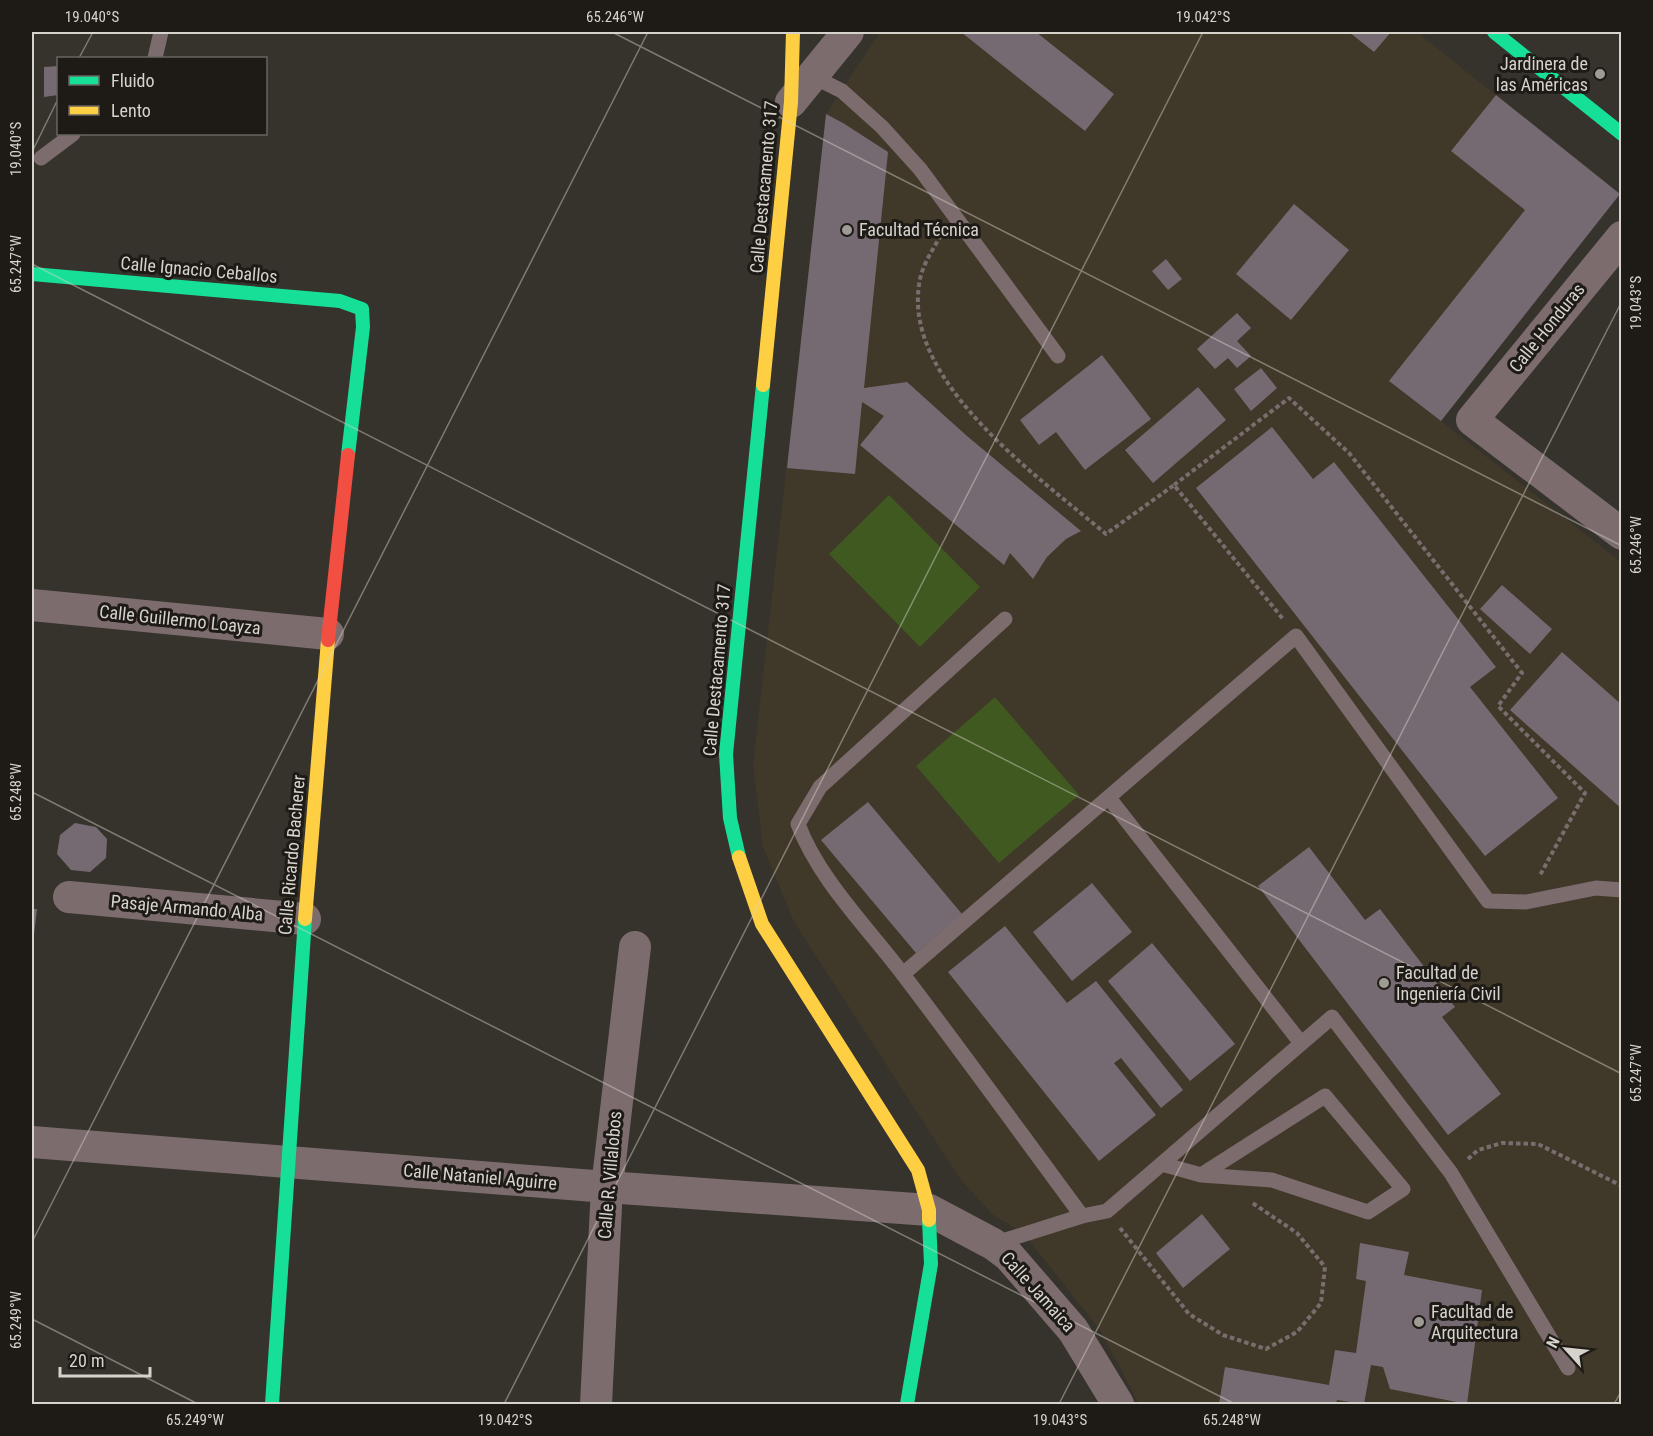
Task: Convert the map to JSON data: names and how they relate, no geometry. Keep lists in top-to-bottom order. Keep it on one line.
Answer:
{"streets":{"street":["Calle Destacamento 317","Calle Ignacio Ceballos","Calle Honduras","Calle Guillermo Loayza","Calle Ricardo Bacherer","Pasaje Armando Alba","Calle R. Villalobos","Calle Nataniel Aguirre","Calle Jamaica"]},"crossings":[["Calle Destacamento 317","Calle Nataniel Aguirre"],["Calle Destacamento 317","Calle Jamaica"],["Calle Ignacio Ceballos","Calle Ricardo Bacherer"],["Calle Guillermo Loayza","Calle Ricardo Bacherer"],["Calle Ricardo Bacherer","Pasaje Armando Alba"],["Calle Ricardo Bacherer","Calle Nataniel Aguirre"],["Calle R. Villalobos","Calle Nataniel Aguirre"],["Calle Nataniel Aguirre","Calle Jamaica"]],"places":["Jardinera de las Américas","Facultad Técnica","Facultad de Ingeniería Civil","Facultad de Arquitectura"],"legend":["Fluido","Lento"],"scale_bar":"20 m","north":"top left","coordinates":["19.040°S","65.246°W","19.042°S","65.247°W","19.043°S","65.248°W","65.249°W"]}
